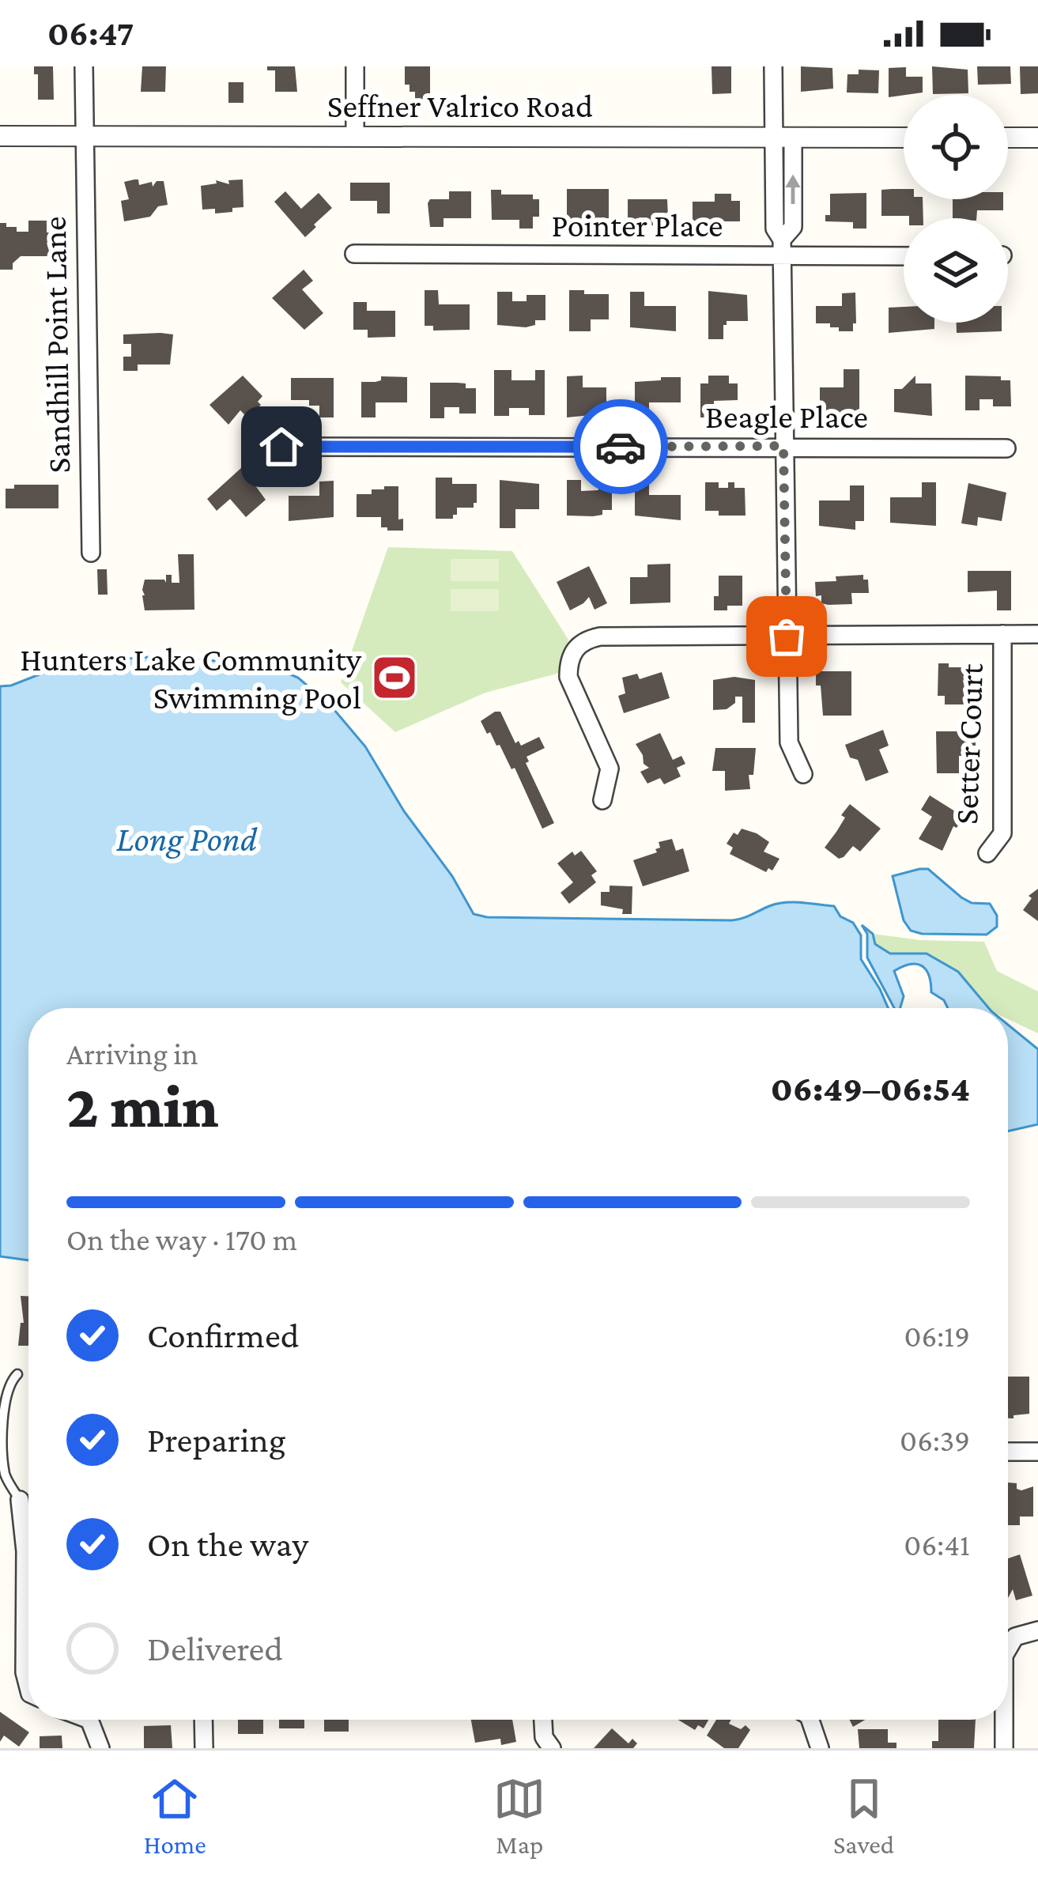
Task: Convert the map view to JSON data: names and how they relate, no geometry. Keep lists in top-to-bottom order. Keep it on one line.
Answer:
{"streets":{"street":["Seffner Valrico Road","Pointer Place","Sandhill Point Lane","Beagle Place","Setter Court"]},"crossings":[["Seffner Valrico Road","Sandhill Point Lane"]],"water":["Long Pond"],"places":{"sports":["Hunters Lake Community Swimming Pool"]},"page":{"status":"06:47","heading":["2 min","Arriving in","06:49–06:54"],"bar":"On the way · 170 m","list":[["Confirmed","06:19"],["Preparing","06:39"],["On the way","06:41"],"Delivered"],"tabs":["Home","Map","Saved"]}}
